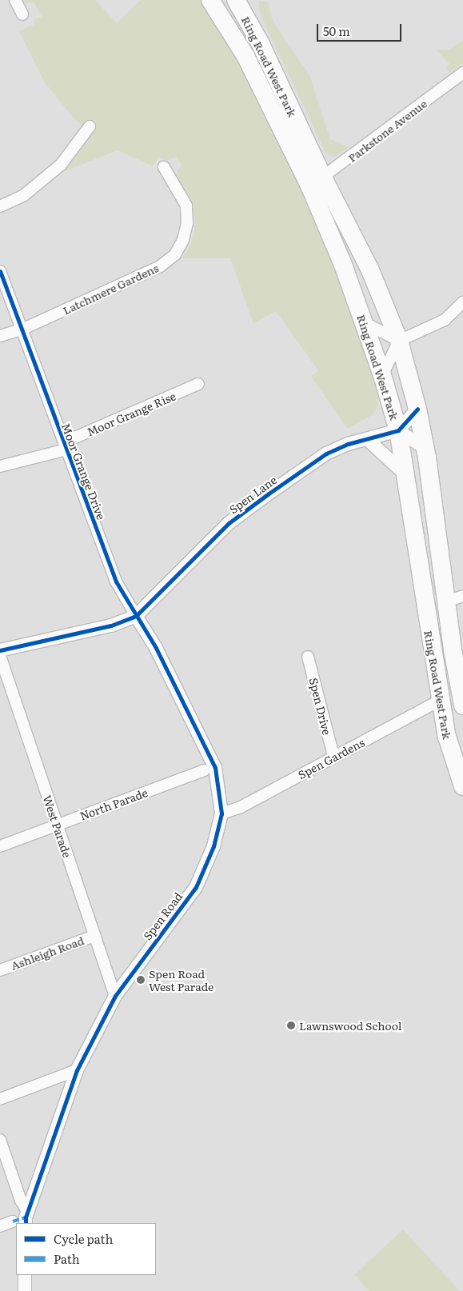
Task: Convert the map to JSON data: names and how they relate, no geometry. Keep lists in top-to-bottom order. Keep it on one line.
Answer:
{"streets":{"highway":["Ring Road West Park"],"street":["Parkstone Avenue","Latchmere Gardens","Moor Grange Rise","Moor Grange Drive","Spen Lane","Spen Drive","Spen Gardens","North Parade","West Parade","Spen Road","Ashleigh Road"]},"crossings":[["Ring Road West Park","Parkstone Avenue"],["Ring Road West Park","Spen Lane"],["Ring Road West Park","Spen Gardens"],["Latchmere Gardens","Moor Grange Drive"],["Moor Grange Rise","Moor Grange Drive"],["Moor Grange Drive","Spen Lane"],["Moor Grange Drive","Spen Road"],["Spen Lane","Spen Road"],["Spen Drive","Spen Gardens"],["Spen Gardens","Spen Road"],["North Parade","West Parade"],["West Parade","Spen Road"],["West Parade","Ashleigh Road"]],"places":["Spen Road West Parade","Lawnswood School"],"legend":["Cycle path","Path"],"scale_bar":"50 m"}
